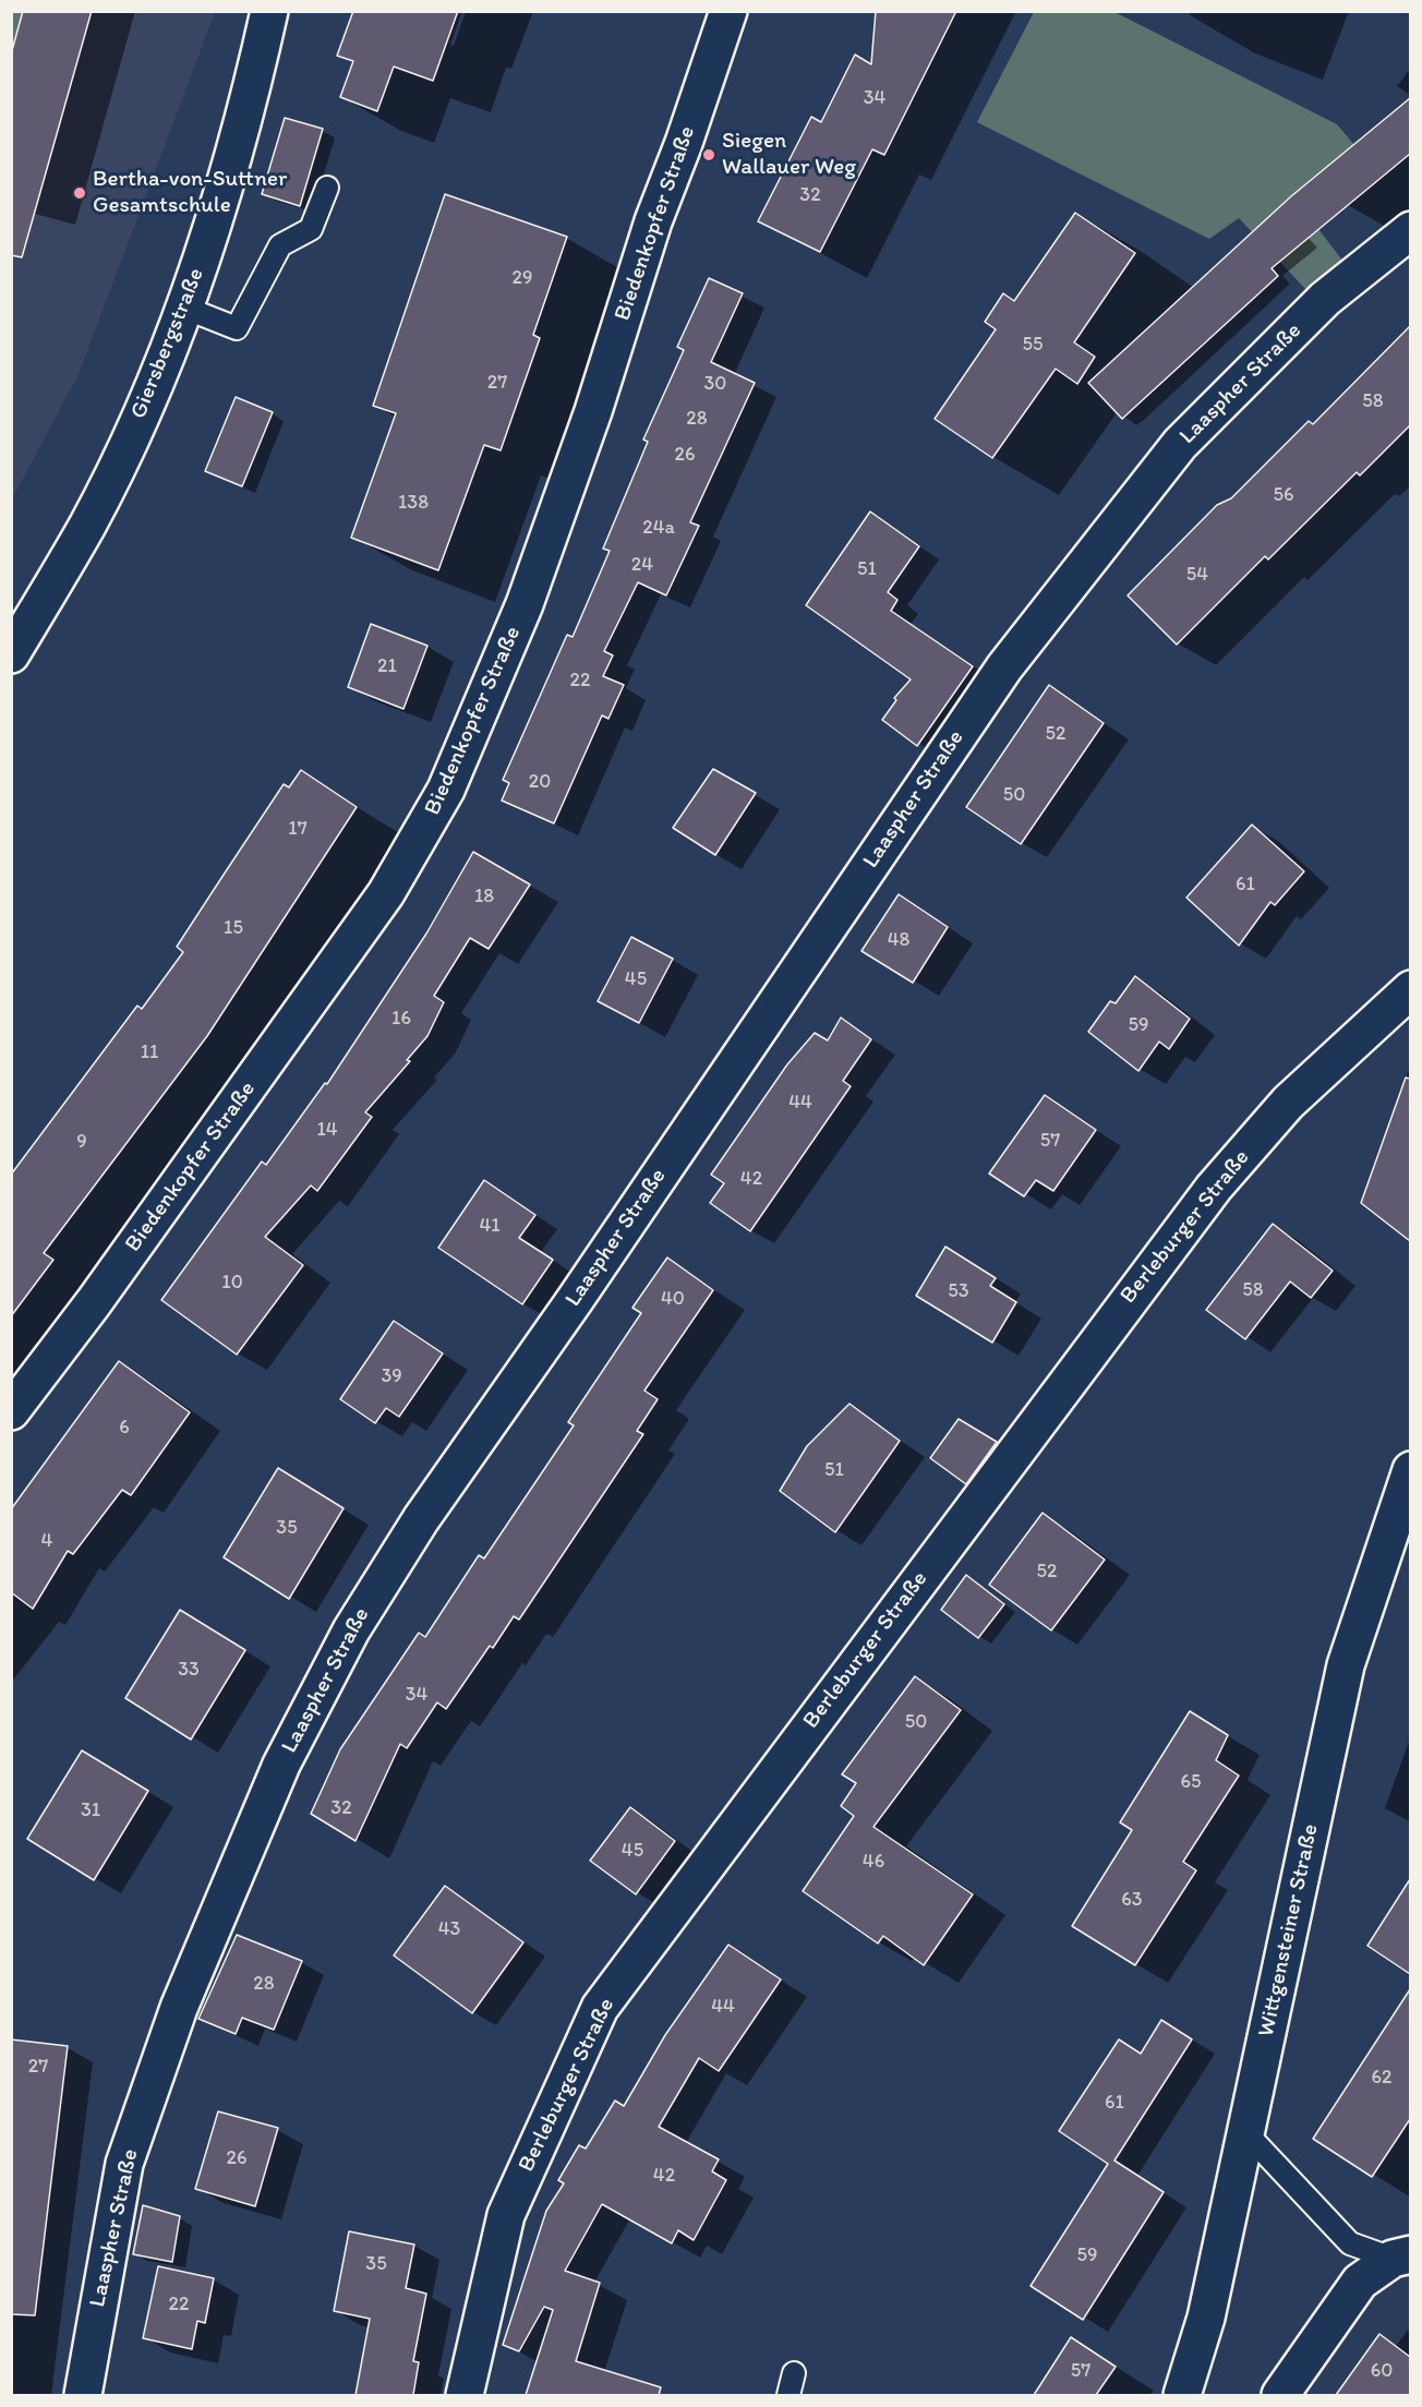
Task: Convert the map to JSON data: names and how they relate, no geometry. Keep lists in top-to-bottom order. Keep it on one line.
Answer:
{"streets":{"street":["Biedenkopfer Straße","Giersbergstraße","Laaspher Straße","Berleburger Straße","Wittgensteiner Straße"]},"places":["Siegen Wallauer Weg","Bertha-von-Suttner Gesamtschule"],"house_numbers":["34","32","29","55","27","30","58","28","26","56","138","24a","24","51","54","21","22","52","20","50","17","61","18","15","48","45","16","59","11","44","14","57","9","42","41","10","58","53","40","39","6","51","35","4","52","33","34","50","65","32","31","45","46","63","43","28","44","27","62","61","26","42","59","35","22","57","60"]}
